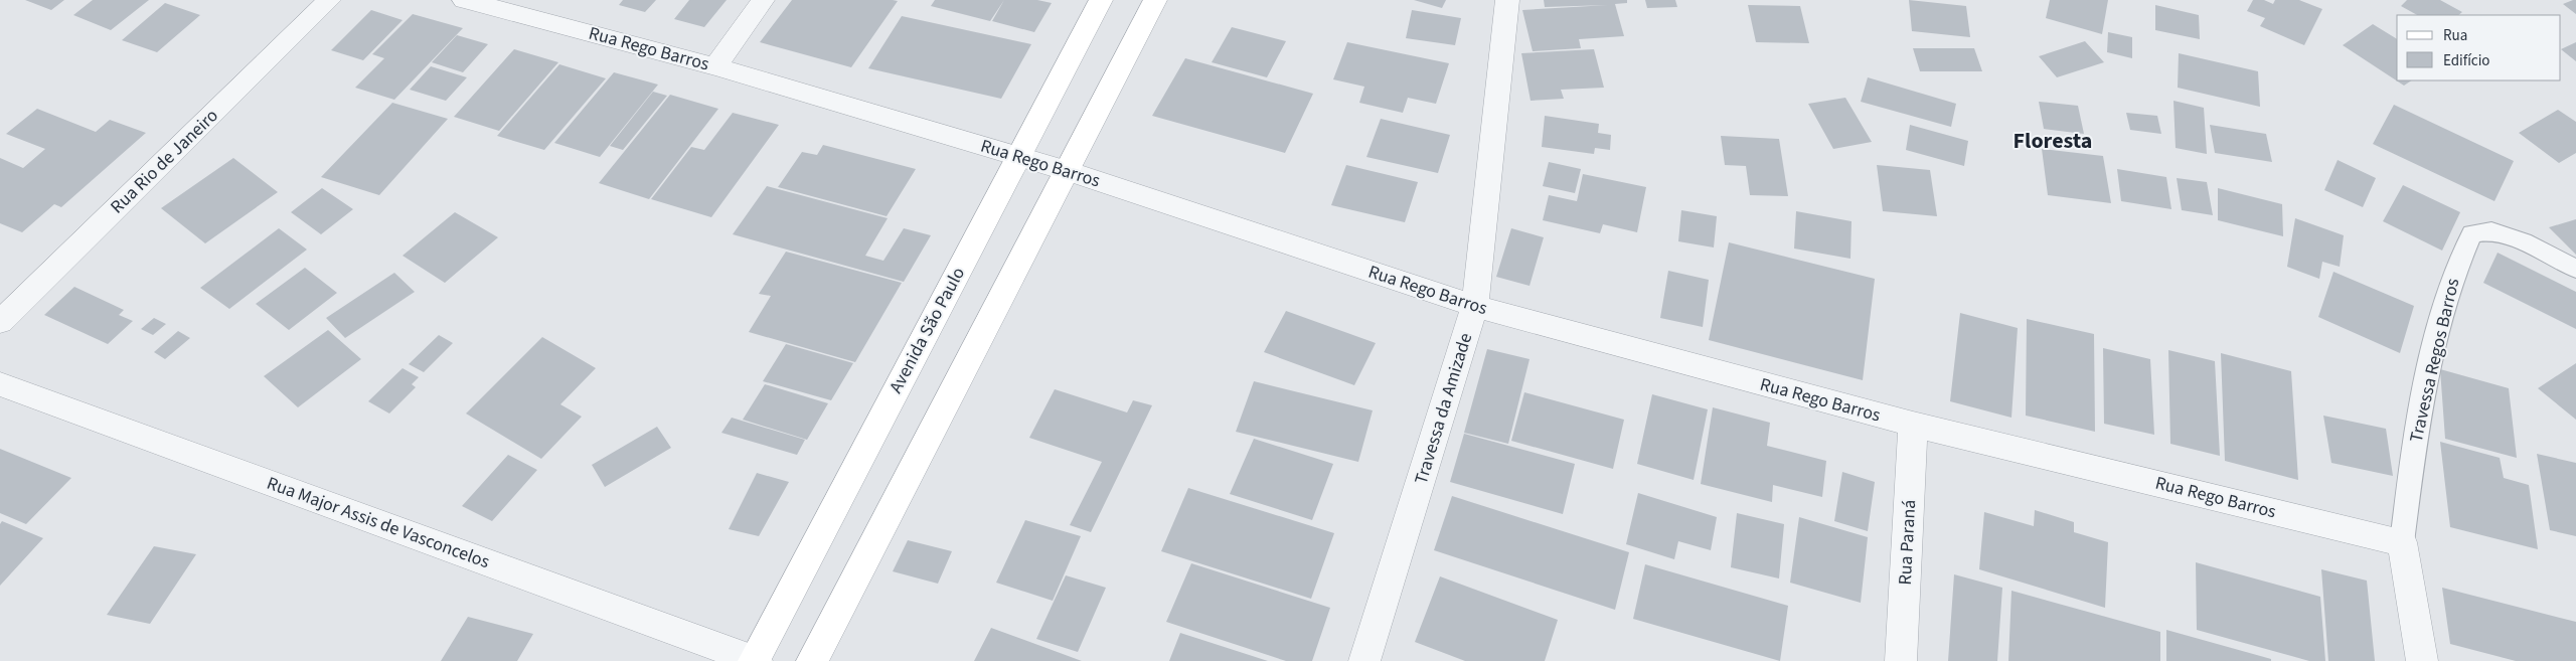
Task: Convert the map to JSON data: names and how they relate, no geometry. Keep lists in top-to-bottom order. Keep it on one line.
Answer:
{"streets":{"street":["Rua Rego Barros","Rua Rio de Janeiro","Avenida São Paulo","Travessa da Amizade","Rua Major Assis de Vasconcelos","Rua Paraná"],"lane":["Travessa Regos Barros"]},"crossings":[["Rua Rego Barros","Avenida São Paulo"],["Rua Rego Barros","Travessa Regos Barros"],["Rua Rego Barros","Travessa da Amizade"],["Rua Rego Barros","Rua Paraná"],["Avenida São Paulo","Rua Major Assis de Vasconcelos"]],"districts":["Floresta"],"legend":["Rua","Edifício"]}
